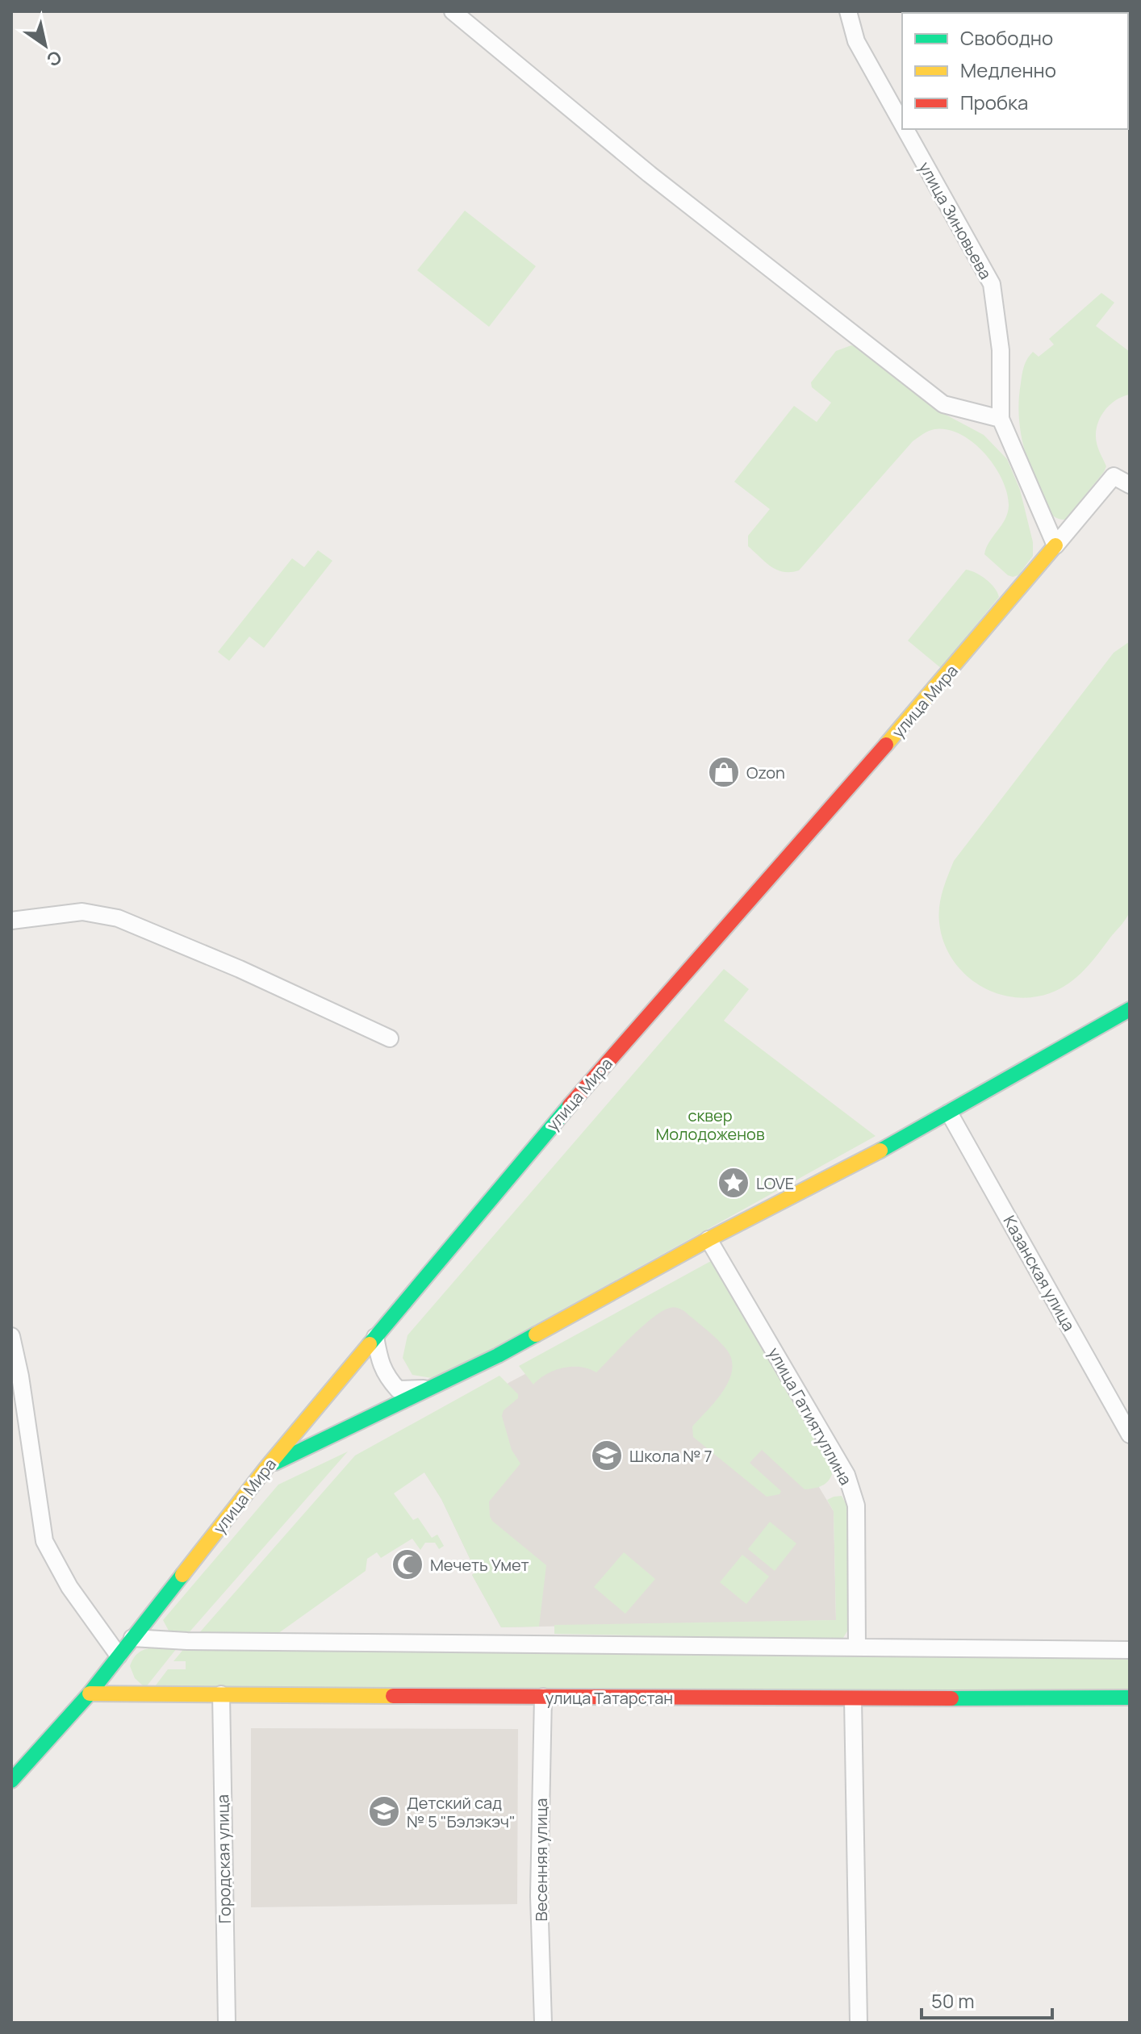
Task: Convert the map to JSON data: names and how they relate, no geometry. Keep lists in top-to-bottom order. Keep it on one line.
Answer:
{"streets":{"street":["улица Зиновьева","улица Мира","Казанская улица","улица Гатиятуллина","улица Татарстан","Городская улица","Весенняя улица"]},"crossings":[["улица Зиновьева","улица Мира"],["улица Мира","улица Татарстан"],["улица Татарстан","Городская улица"],["улица Татарстан","Весенняя улица"]],"parks":["сквер Молодоженов"],"places":{"shop":["Ozon"],"place":["LOVE"],"school or university":["Школа № 7","Детский сад № 5 \"Бэлэкэч\""],"mosque":["Мечеть Умет"]},"legend":["Свободно","Медленно","Пробка"],"scale_bar":"50 m","north":"bottom right"}
